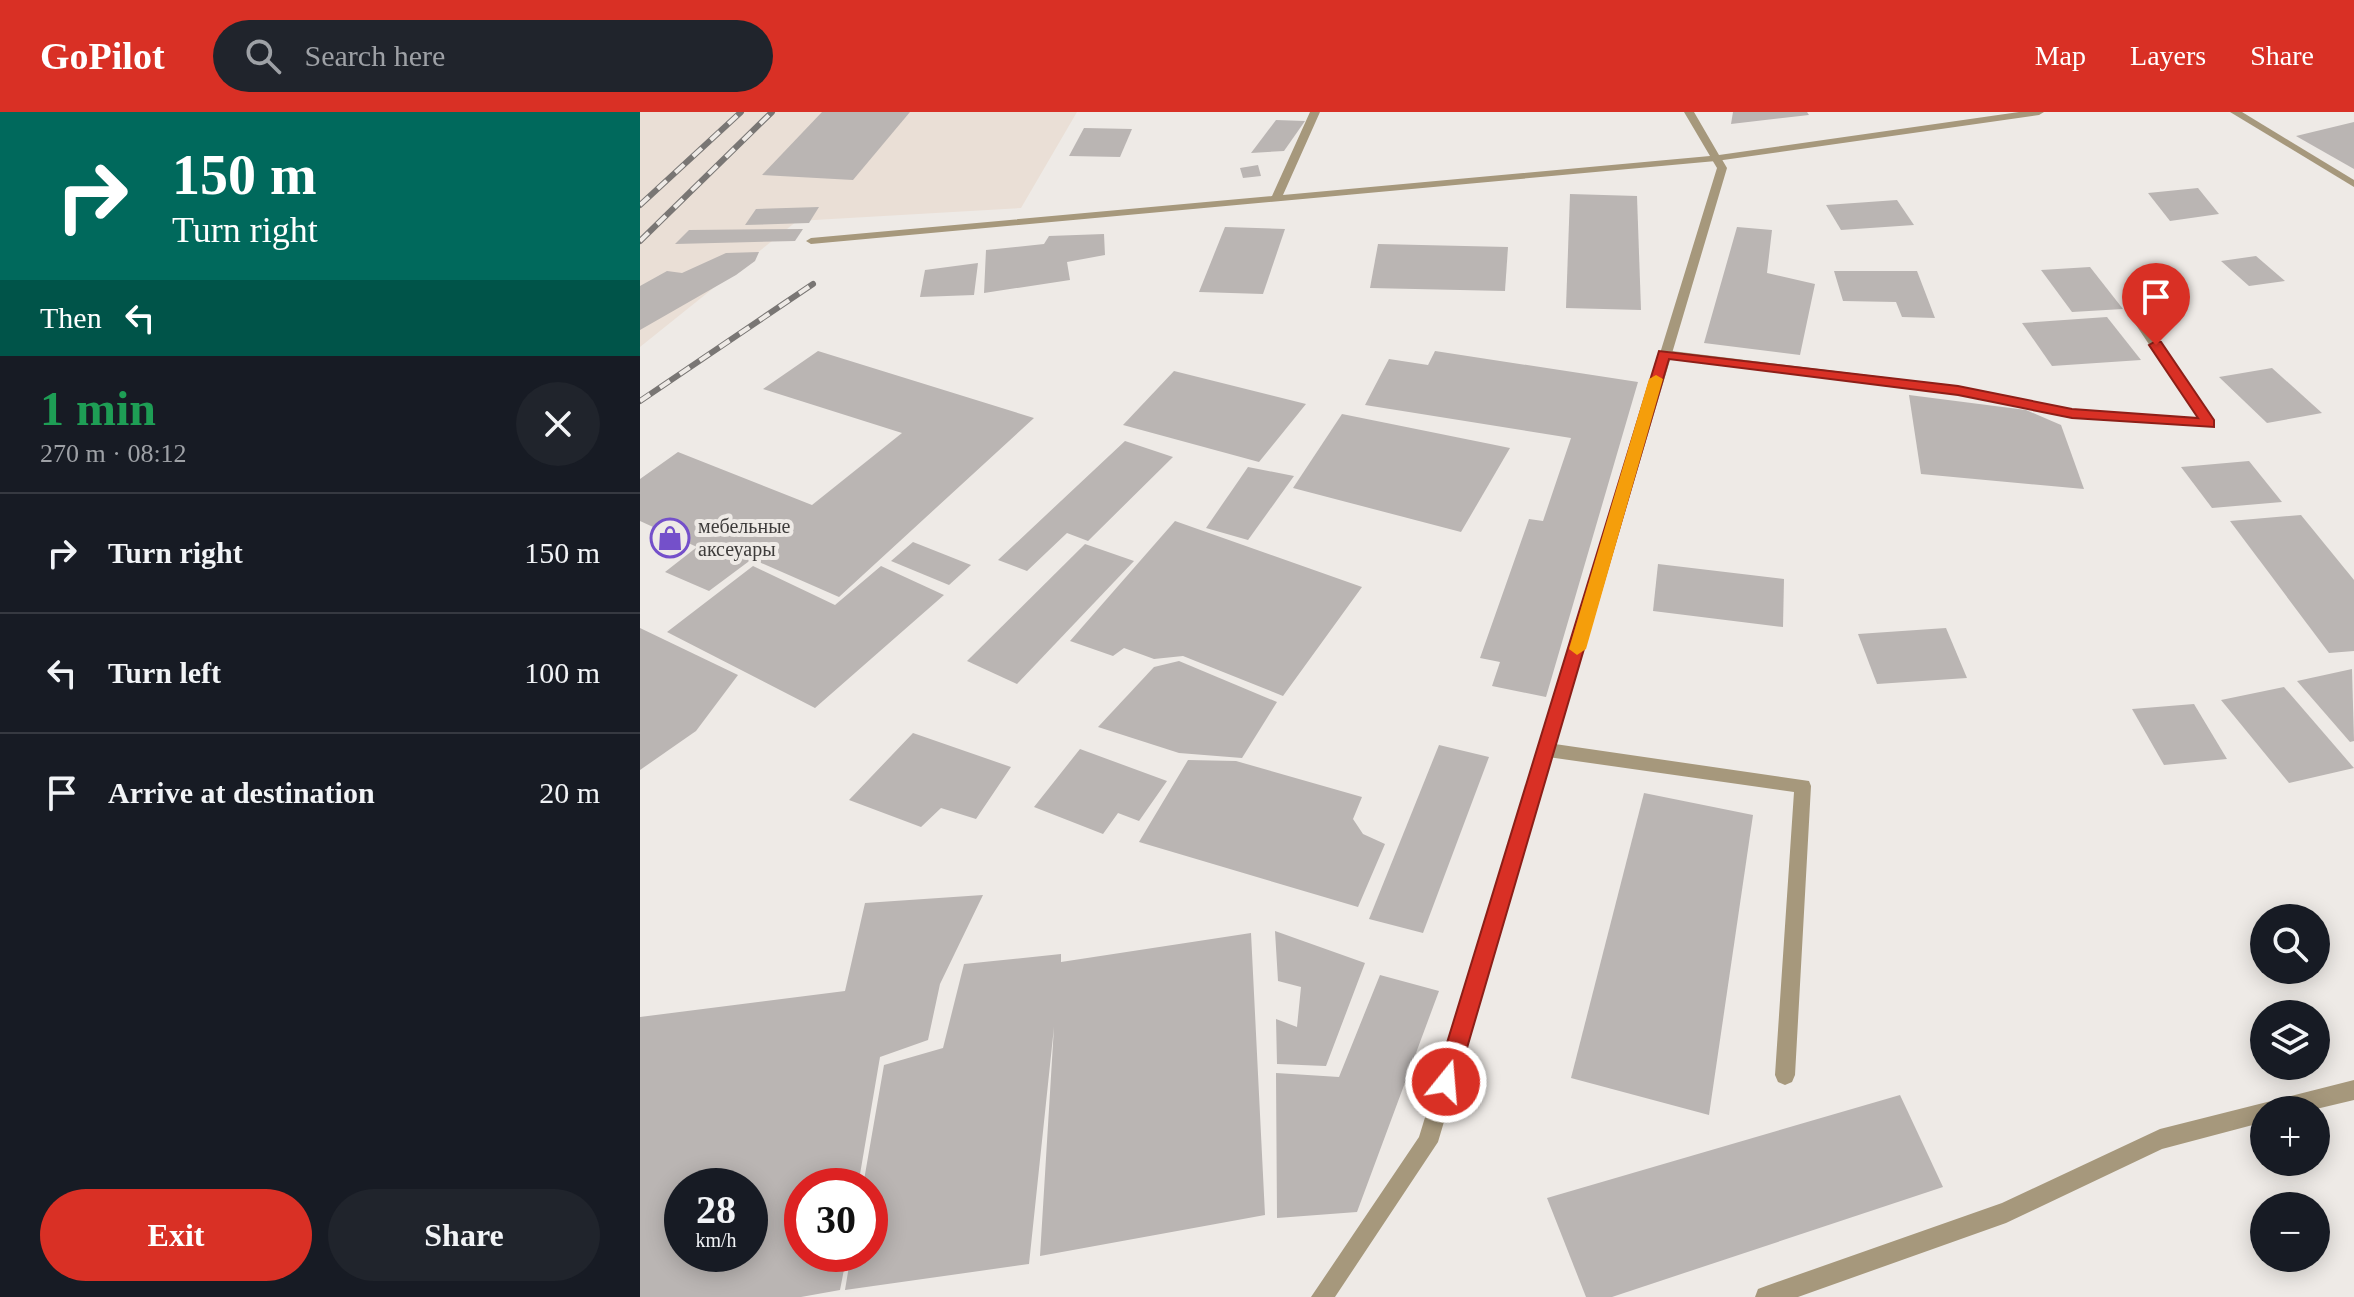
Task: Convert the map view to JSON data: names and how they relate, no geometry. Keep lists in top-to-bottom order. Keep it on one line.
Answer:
{"places":{"shop":["мебельные аксеуары"]},"page":{"header":"GoPilot","search":"Search here","nav":["Map","Layers","Share"],"turn":["150 m","Turn right"],"then":"Then","heading":["1 min","270 m · 08:12"],"list":[{"name":"Turn right","value":"150 m"},{"name":"Turn left","value":"100 m"},{"name":"Arrive at destination","value":"20 m"}],"map_buttons":["+","−"],"speed":"28 km/h","limit":"30","buttons":["Exit","Share"]}}
